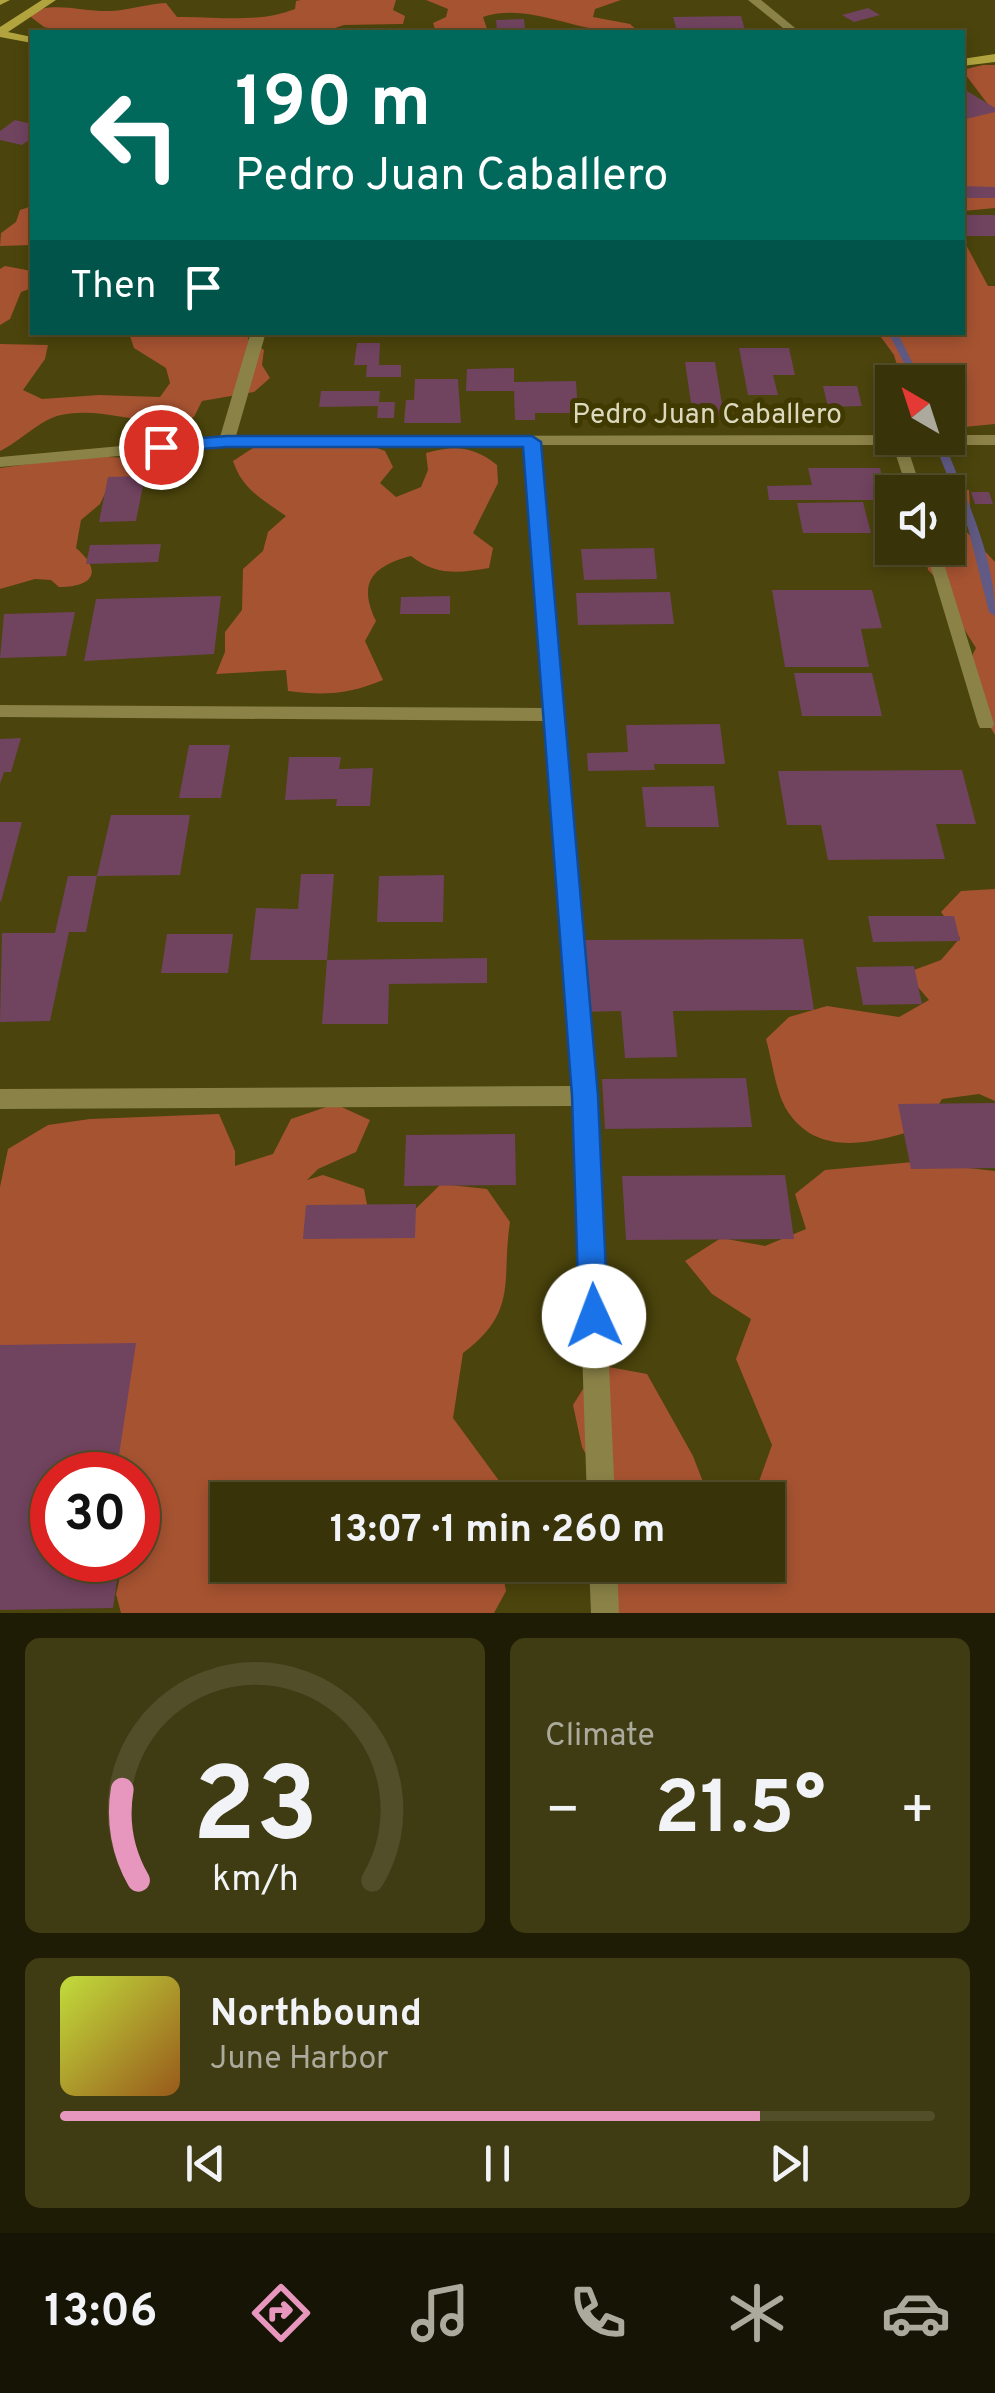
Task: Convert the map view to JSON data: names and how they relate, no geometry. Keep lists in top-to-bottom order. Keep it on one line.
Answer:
{"streets":{"street":["Pedro Juan Caballero"]},"north":"top left","page":{"turn":["190 m","Pedro Juan Caballero"],"then":"Then","limit":"30","trip":"13:07 · 1 min · 260 m","tile":"Climate","heat":["−","21.5°","+"],"song":["Northbound","June Harbor"],"tabs":"13:06","gauge":["23","km/h"]}}
